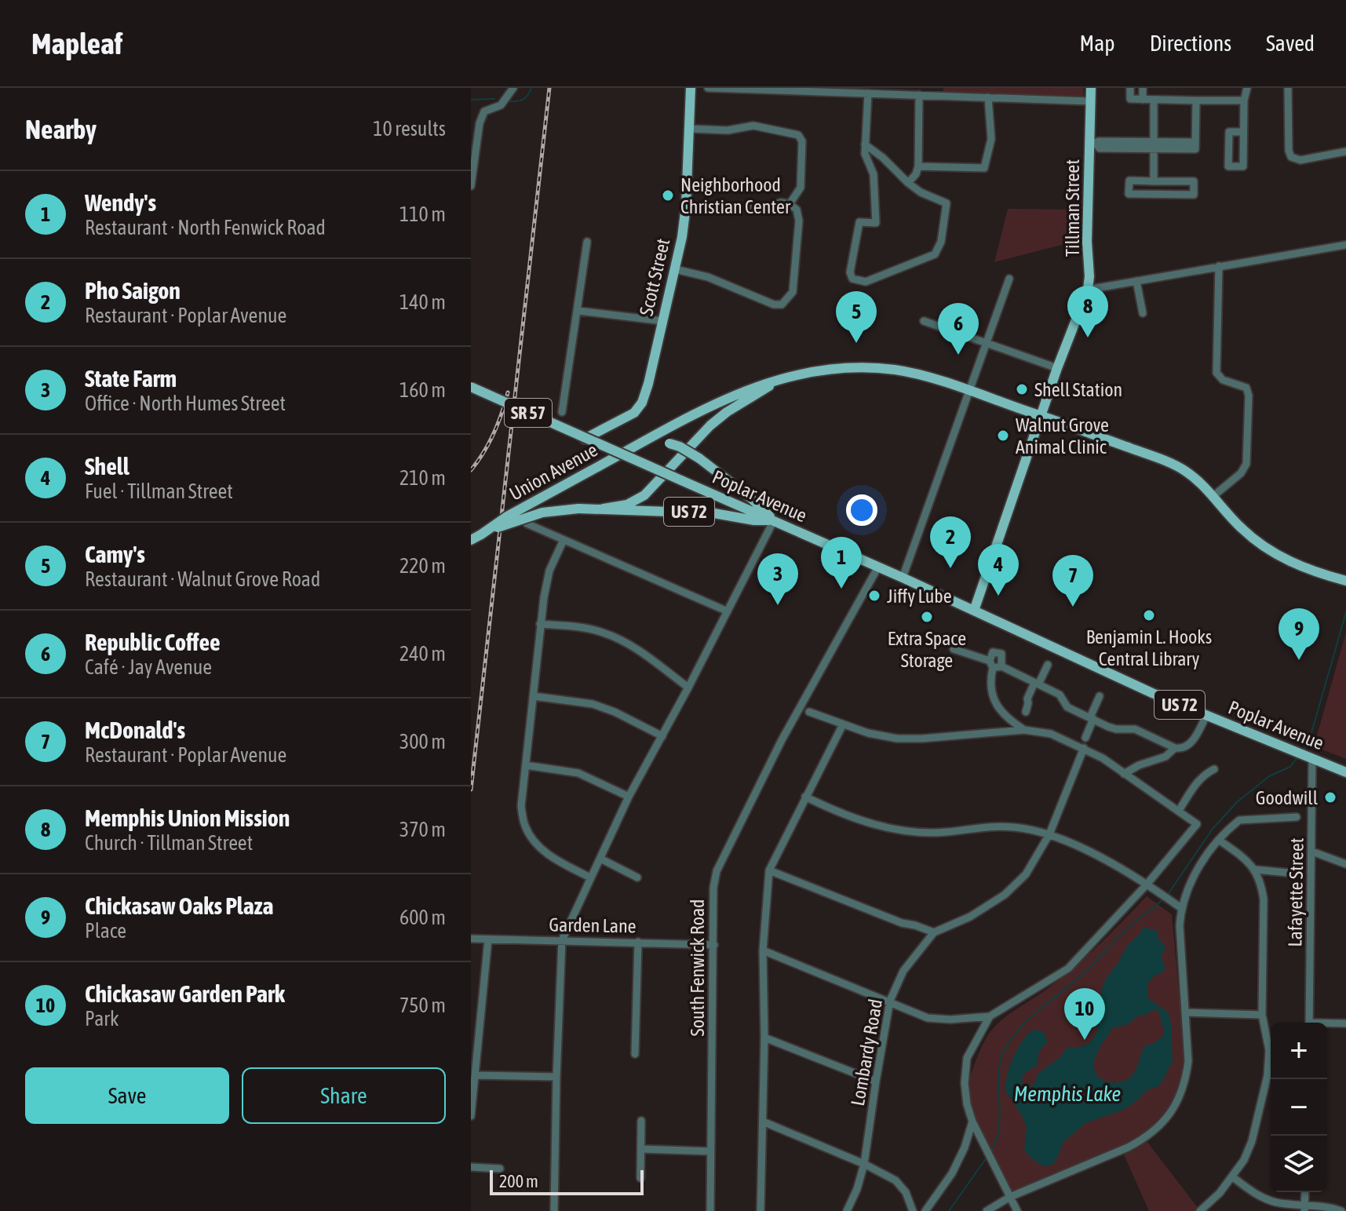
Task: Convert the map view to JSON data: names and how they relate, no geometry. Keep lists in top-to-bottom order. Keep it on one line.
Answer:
{"streets":{"main road":["Tillman Street","Scott Street","SR 57","Union Avenue","Poplar Avenue","US 72"],"street":["Lafayette Street","Garden Lane","South Fenwick Road","Lombardy Road"]},"crossings":[["Tillman Street","Union Avenue"],["Tillman Street","Poplar Avenue"],["Scott Street","Poplar Avenue"],["Union Avenue","US 72"],["Poplar Avenue","US 72"],["Poplar Avenue","Lafayette Street"],["Poplar Avenue","South Fenwick Road"],["Garden Lane","South Fenwick Road"]],"water":["Memphis Lake"],"places":["Neighborhood Christian Center","Shell Station","Walnut Grove Animal Clinic","Jiffy Lube","Benjamin L. Hooks Central Library","Extra Space Storage","Goodwill"],"scale_bar":"200 m","page":{"header":"Mapleaf","nav":["Map","Directions","Saved"],"heading":["Nearby","10 results"],"list":[{"mark":"1","name":"Wendy's","note":"Restaurant · North Fenwick Road","value":"110 m"},{"mark":"2","name":"Pho Saigon","note":"Restaurant · Poplar Avenue","value":"140 m"},{"mark":"3","name":"State Farm","note":"Office · North Humes Street","value":"160 m"},{"mark":"4","name":"Shell","note":"Fuel · Tillman Street","value":"210 m"},{"mark":"5","name":"Camy's","note":"Restaurant · Walnut Grove Road","value":"220 m"},{"mark":"6","name":"Republic Coffee","note":"Café · Jay Avenue","value":"240 m"},{"mark":"7","name":"McDonald's","note":"Restaurant · Poplar Avenue","value":"300 m"},{"mark":"8","name":"Memphis Union Mission","note":"Church · Tillman Street","value":"370 m"},{"mark":"9","name":"Chickasaw Oaks Plaza","note":"Place","value":"600 m"},{"mark":"10","name":"Chickasaw Garden Park","note":"Park","value":"750 m"}],"pins":["8","5","6","2","1","4","3","7","9","10"],"map_buttons":["+","−"],"buttons":["Save","Share"],"scale":"200 m"}}
